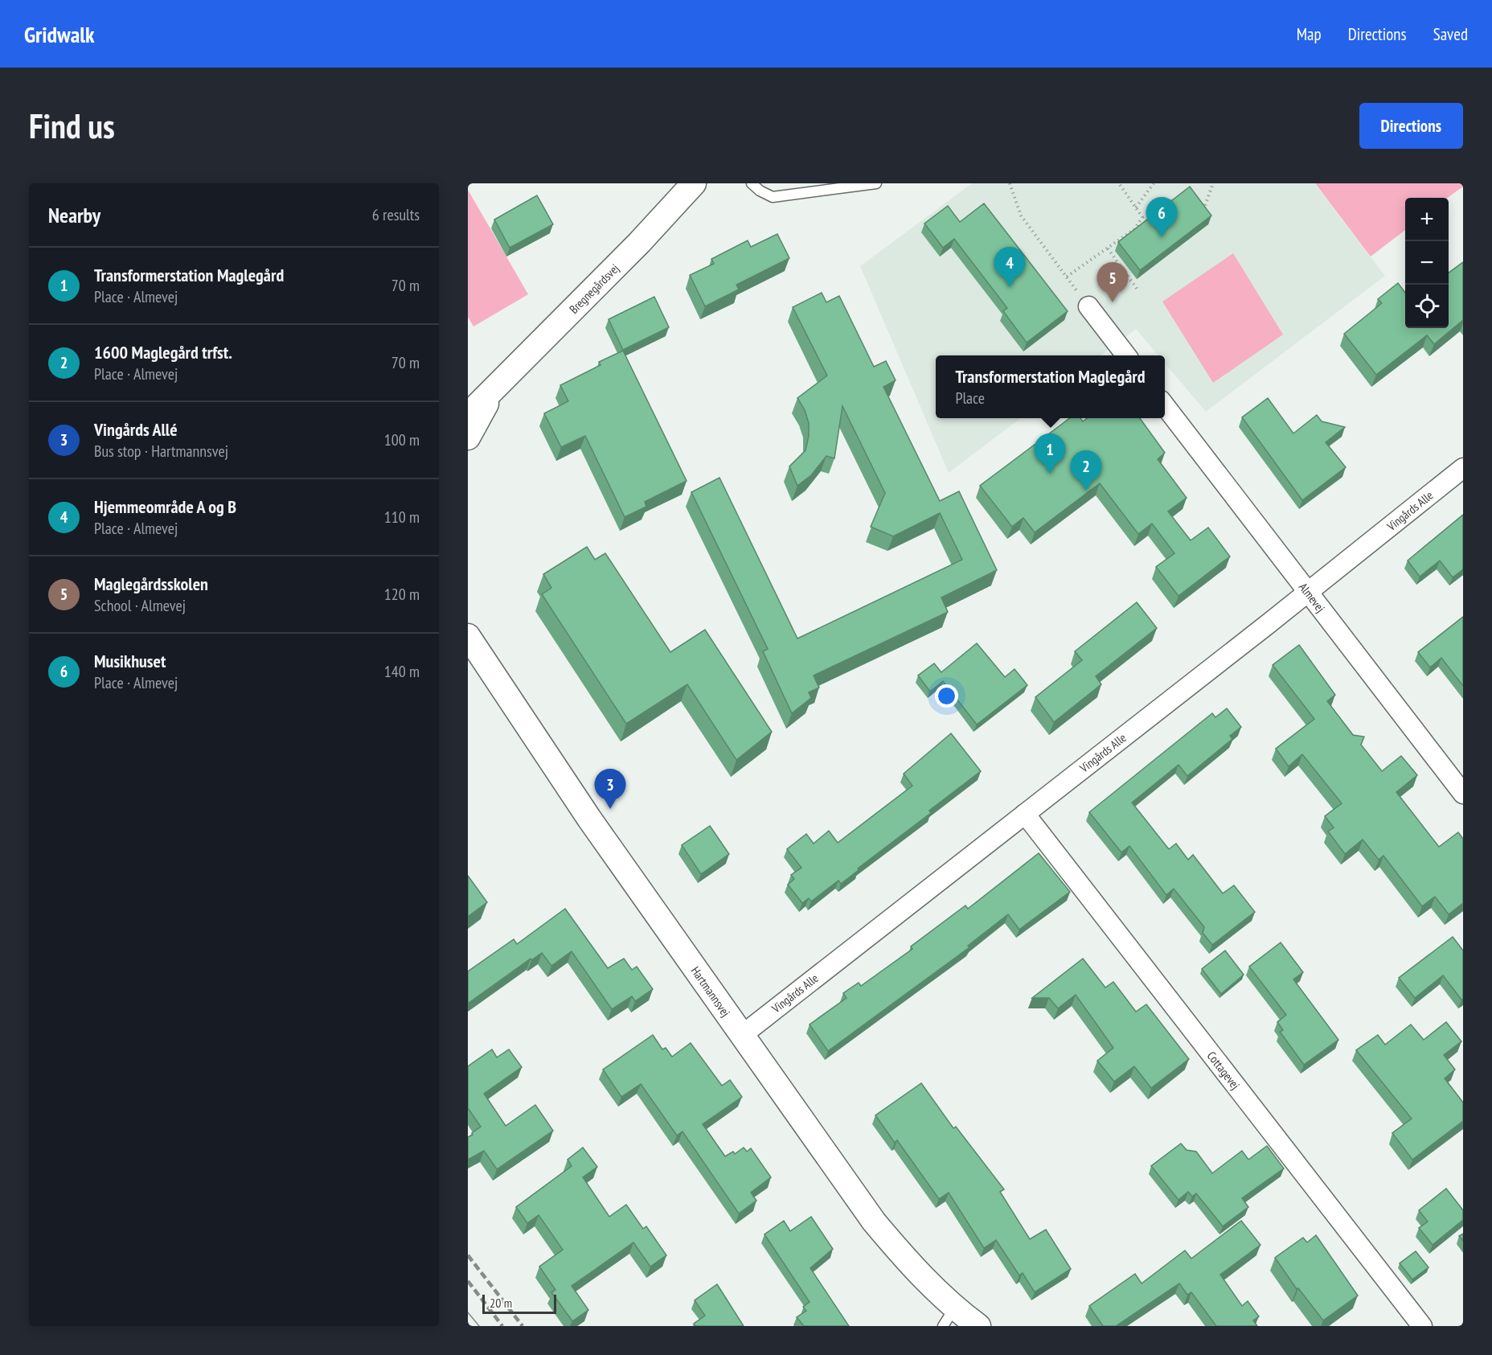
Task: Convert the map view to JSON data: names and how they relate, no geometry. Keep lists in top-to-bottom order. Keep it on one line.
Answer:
{"streets":{"street":["Bregnegårdsvej","Vingårds Alle","Almevej","Hartmannsvej","Cottagevej"]},"crossings":[["Vingårds Alle","Almevej"],["Vingårds Alle","Hartmannsvej"],["Vingårds Alle","Cottagevej"]],"scale_bar":"20 m","page":{"header":"Gridwalk","nav":["Map","Directions","Saved"],"buttons":"Directions","title":"Find us","heading":["Nearby","6 results"],"pins":["6","4","5","1","2","3"],"map_buttons":["+","−"],"list":[{"mark":"1","name":"Transformerstation Maglegård","note":"Place · Almevej","value":"70 m"},{"mark":"2","name":"1600 Maglegård trfst.","note":"Place · Almevej","value":"70 m"},{"mark":"3","name":"Vingårds Allé","note":"Bus stop · Hartmannsvej","value":"100 m"},{"mark":"4","name":"Hjemmeområde A og B","note":"Place · Almevej","value":"110 m"},{"mark":"5","name":"Maglegårdsskolen","note":"School · Almevej","value":"120 m"},{"mark":"6","name":"Musikhuset","note":"Place · Almevej","value":"140 m"}],"popup":["Transformerstation Maglegård","Place"],"scale":"20 m"}}
